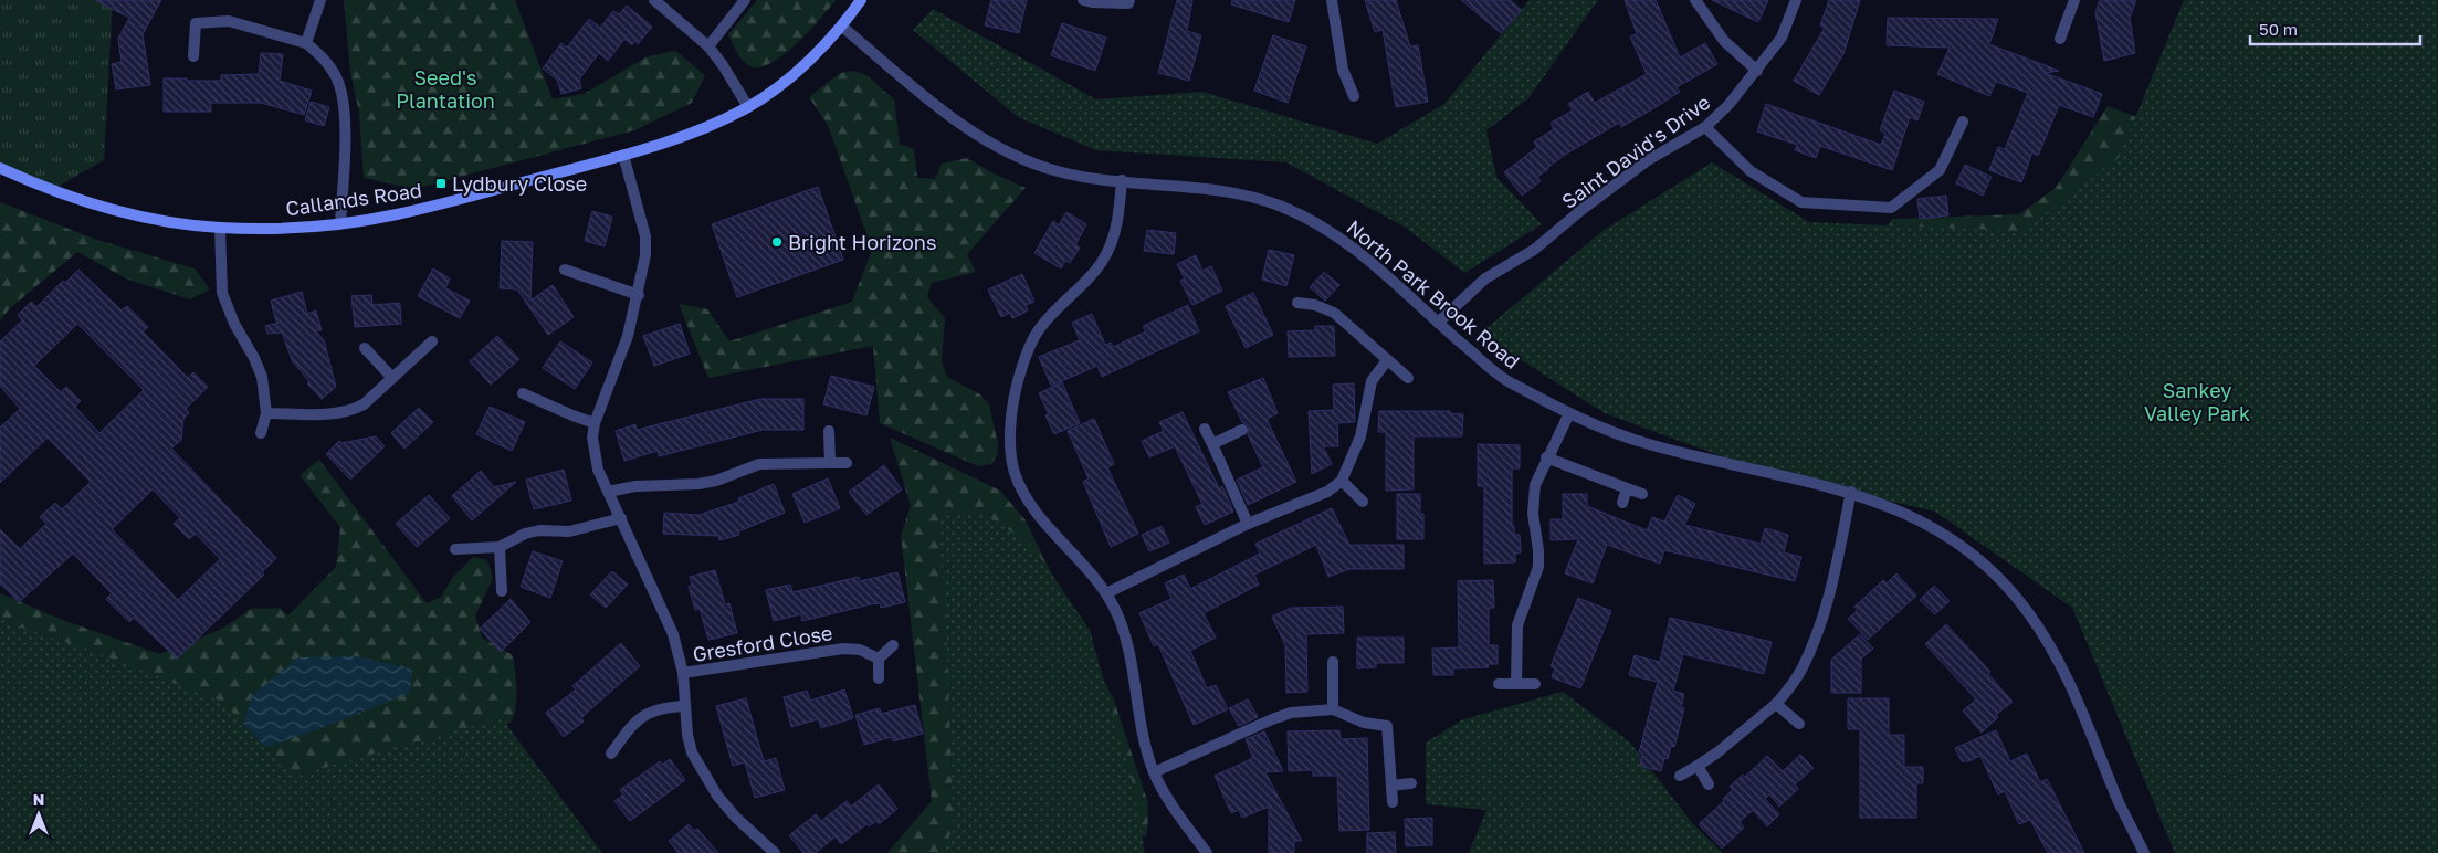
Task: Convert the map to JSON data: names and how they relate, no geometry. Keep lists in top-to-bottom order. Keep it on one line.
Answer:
{"streets":{"street":["Saint David's Drive","Callands Road","North Park Brook Road","Gresford Close"]},"crossings":[["Saint David's Drive","North Park Brook Road"],["Callands Road","North Park Brook Road"],["Callands Road","Gresford Close"]],"parks":["Seed's Plantation","Sankey Valley Park"],"places":{"transit":["Lydbury Close"],"other":["Bright Horizons"]},"scale_bar":"50 m","north":"top"}
